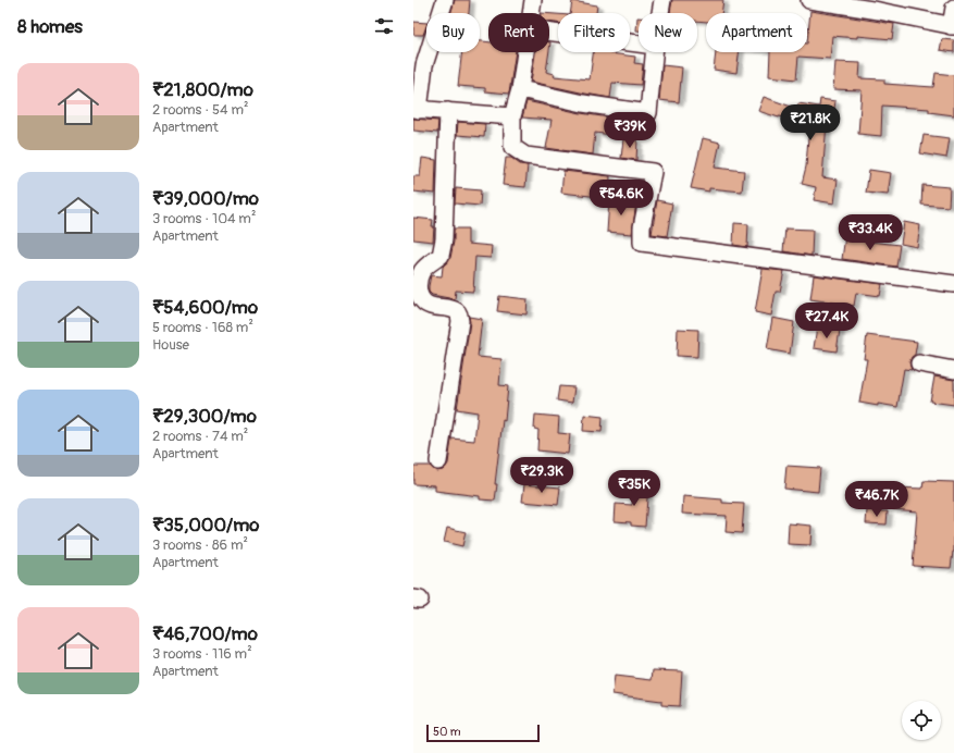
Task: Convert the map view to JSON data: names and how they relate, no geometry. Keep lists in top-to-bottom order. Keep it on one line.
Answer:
{"scale_bar":"50 m","page":{"heading":"8 homes","chip":["Buy","Rent","Filters","New","Apartment"],"list":[{"name":"₹21,800/mo","note":"2 rooms · 54 m² · Apartment"},{"name":"₹39,000/mo","note":"3 rooms · 104 m² · Apartment"},{"name":"₹54,600/mo","note":"5 rooms · 168 m² · House"},{"name":"₹29,300/mo","note":"2 rooms · 74 m² · Apartment"},{"name":"₹35,000/mo","note":"3 rooms · 86 m² · Apartment"},{"name":"₹46,700/mo","note":"3 rooms · 116 m² · Apartment"}],"price":["₹21.8K","₹39K","₹54.6K","₹33.4K","₹27.4K","₹29.3K","₹35K","₹46.7K"],"scale":"50 m"}}
